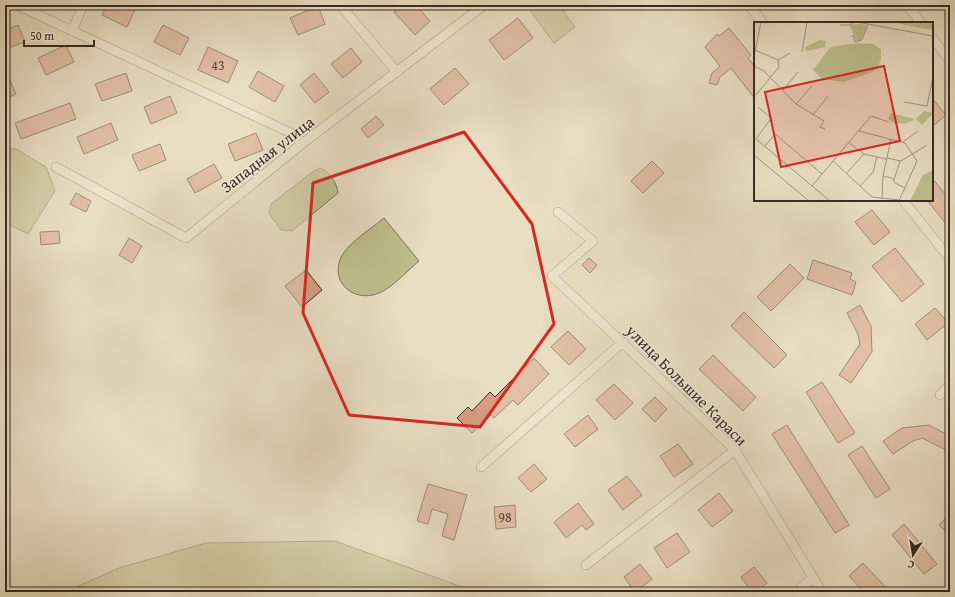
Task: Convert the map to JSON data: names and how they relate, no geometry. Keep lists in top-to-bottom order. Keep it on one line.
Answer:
{"streets":{"street":["Западная улица","улица Большие Караси"]},"house_numbers":["43","98"],"scale_bar":"50 m","north":"bottom"}
